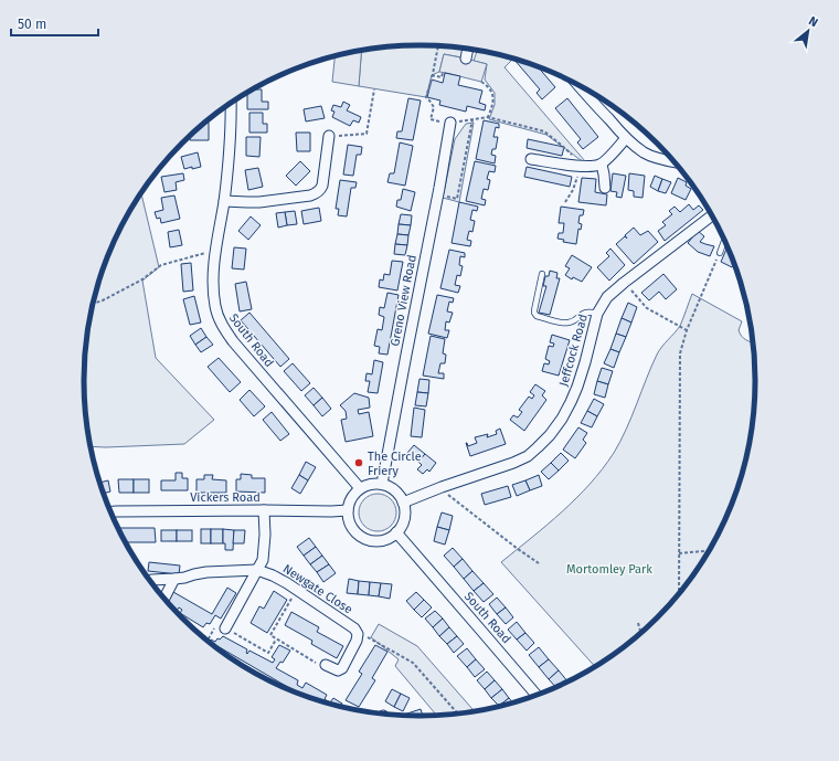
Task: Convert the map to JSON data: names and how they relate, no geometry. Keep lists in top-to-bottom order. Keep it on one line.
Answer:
{"streets":{"street":["Greno View Road","South Road","Jeffcock Road","Vickers Road","Newgate Close"]},"crossings":[["Greno View Road","South Road"],["Greno View Road","Jeffcock Road"],["Greno View Road","Vickers Road"],["South Road","Jeffcock Road"],["South Road","Vickers Road"],["Jeffcock Road","Vickers Road"]],"parks":["Mortomley Park"],"places":["The Circle Friery"],"scale_bar":"50 m","north":"top right"}
